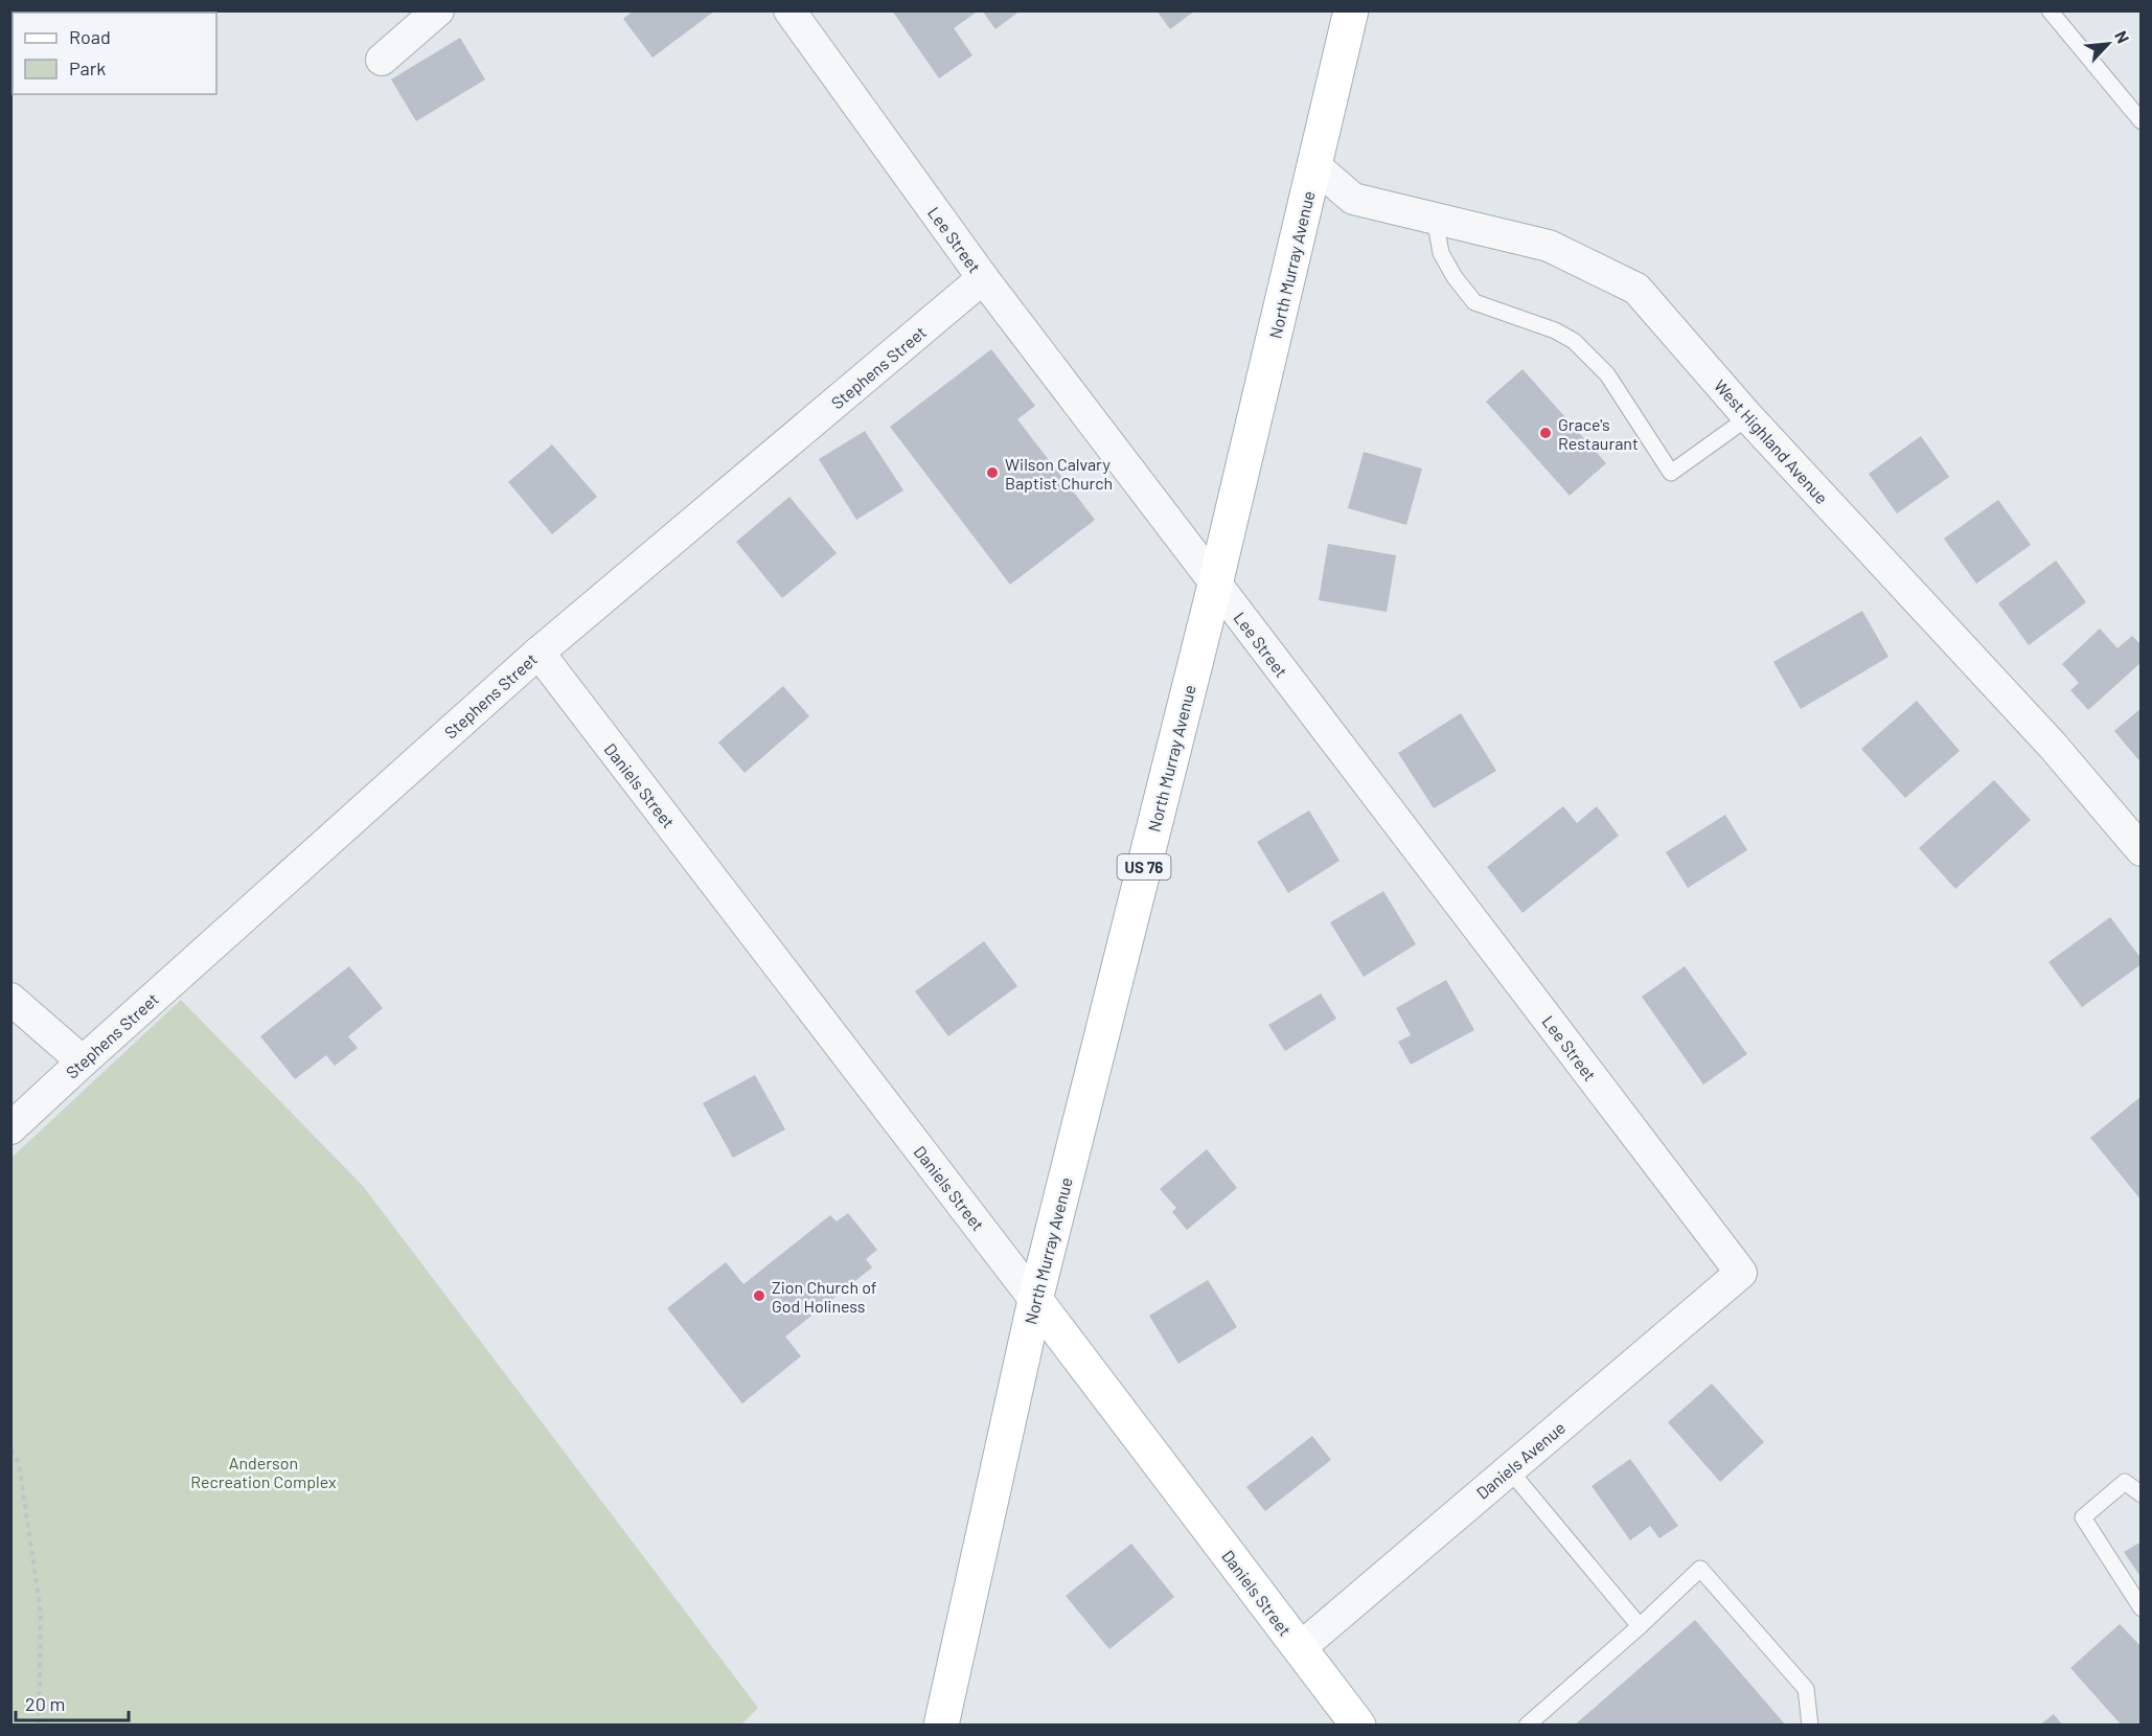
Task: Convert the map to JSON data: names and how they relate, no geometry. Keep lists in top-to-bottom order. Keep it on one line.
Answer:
{"streets":{"main road":["North Murray Avenue","Daniels Street","US 76"],"street":["Lee Street","Stephens Street","West Highland Avenue","Daniels Avenue"]},"crossings":[["Lee Street","North Murray Avenue"],["Lee Street","Stephens Street"],["Lee Street","Daniels Avenue"],["North Murray Avenue","West Highland Avenue"],["North Murray Avenue","Daniels Street"],["Stephens Street","Daniels Street"],["Daniels Street","Daniels Avenue"]],"parks":["Anderson Recreation Complex"],"places":["Grace's Restaurant","Wilson Calvary Baptist Church","Zion Church of God Holiness"],"legend":["Road","Park"],"scale_bar":"20 m","north":"top right"}
